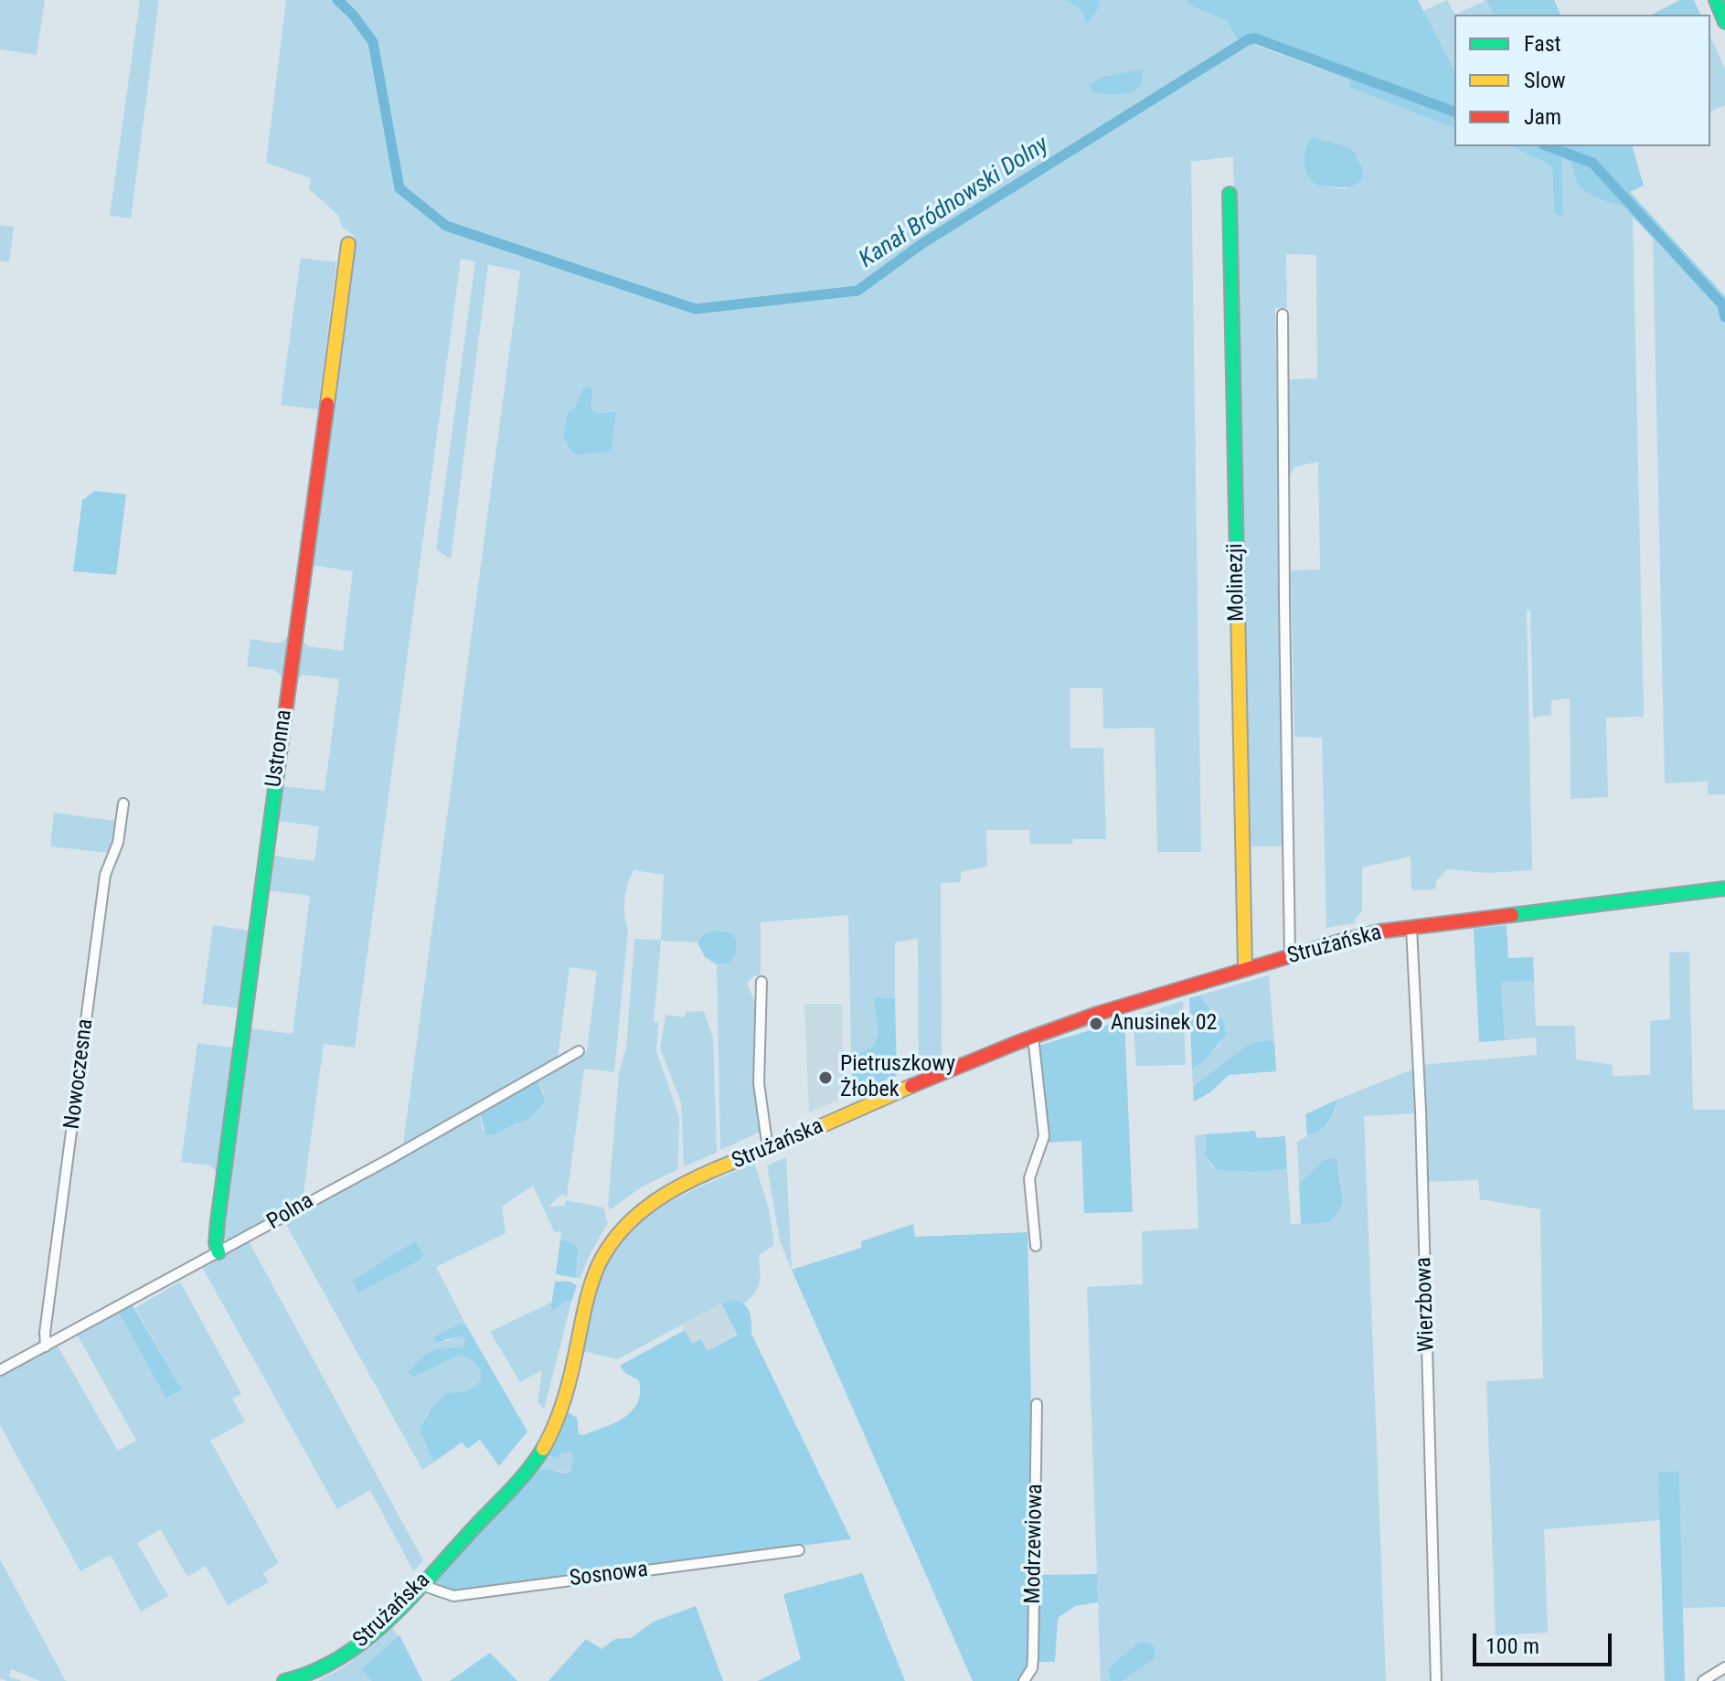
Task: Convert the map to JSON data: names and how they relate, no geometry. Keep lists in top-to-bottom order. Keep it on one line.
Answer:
{"streets":{"street":["Molinezji","Ustronna","Strużańska","Nowoczesna","Polna","Wierzbowa","Modrzewiowa","Sosnowa"]},"crossings":[["Molinezji","Strużańska"],["Ustronna","Polna"],["Strużańska","Wierzbowa"],["Strużańska","Sosnowa"],["Nowoczesna","Polna"]],"water":["Kanał Bródnowski Dolny"],"places":["Anusinek 02","Pietruszkowy Żłobek"],"legend":["Fast","Slow","Jam"],"scale_bar":"100 m"}
